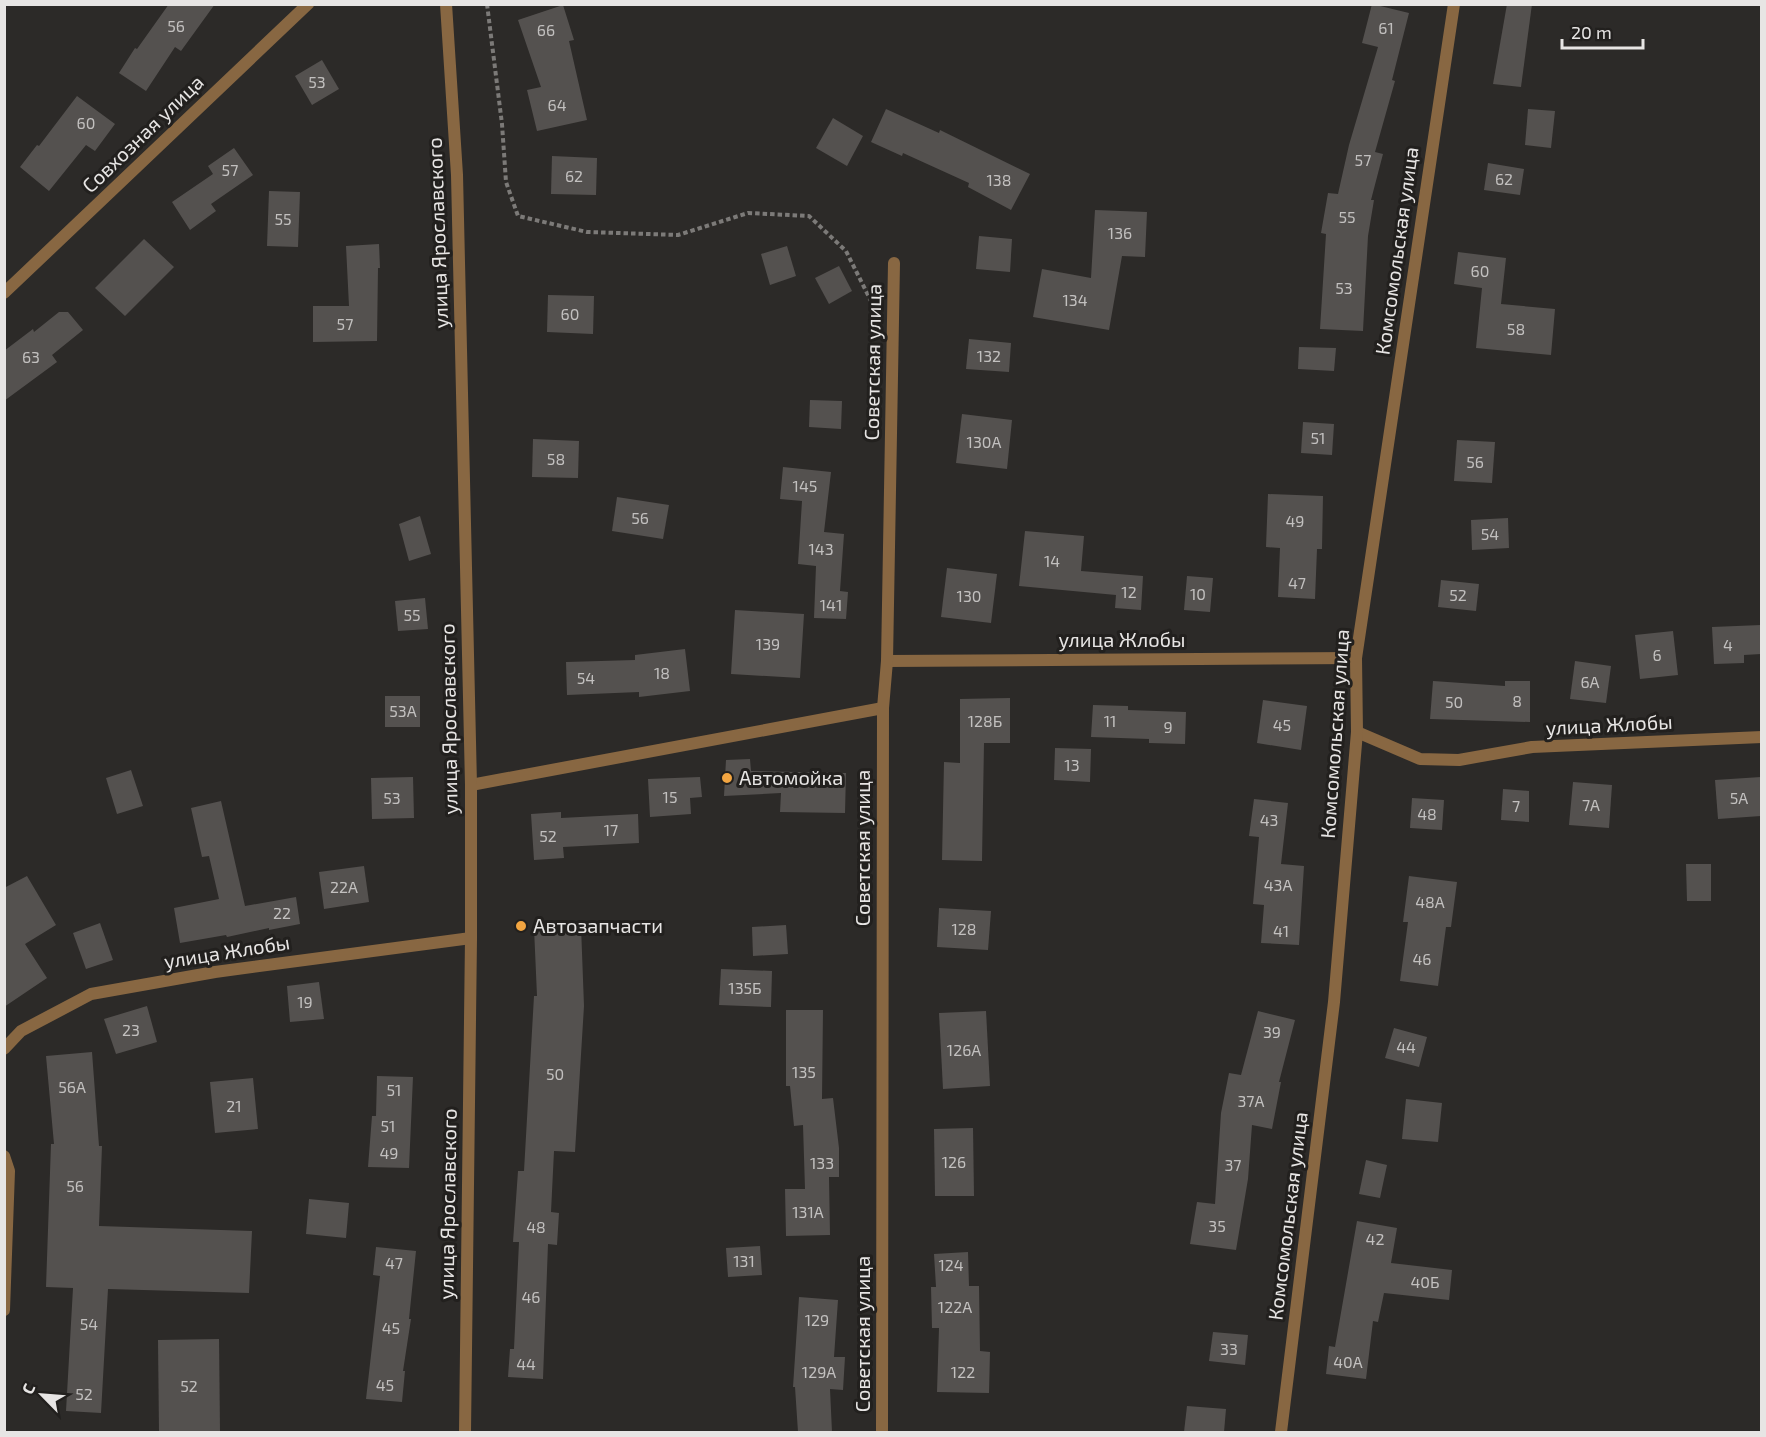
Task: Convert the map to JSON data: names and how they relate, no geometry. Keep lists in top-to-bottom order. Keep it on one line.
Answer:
{"streets":{"street":["Совхозная улица","улица Ярославского","Комсомольская улица","Советская улица","улица Жлобы"]},"crossings":[["улица Ярославского","улица Жлобы"],["Комсомольская улица","улица Жлобы"],["Советская улица","улица Жлобы"]],"places":["Автомойка","Автозапчасти"],"house_numbers":["56","61","66","53","64","60","57","57","62","62","138","55","55","136","60","53","134","60","57","58","132","63","51","130А","58","56","145","56","49","54","143","14","47","12","10","52","130","141","55","139","4","6","18","54","6А","8","50","53А","128Б","11","45","9","13","15","53","5А","7А","7","48","43","17","52","43А","22А","48А","22","128","41","46","135Б","19","23","39","44","126А","135","50","56А","51","37А","21","51","49","126","133","37","56","131А","35","48","42","131","47","124","40Б","46","122А","129","54","45","33","40А","44","129А","122","45","52","52"],"scale_bar":"20 m","north":"top left"}
